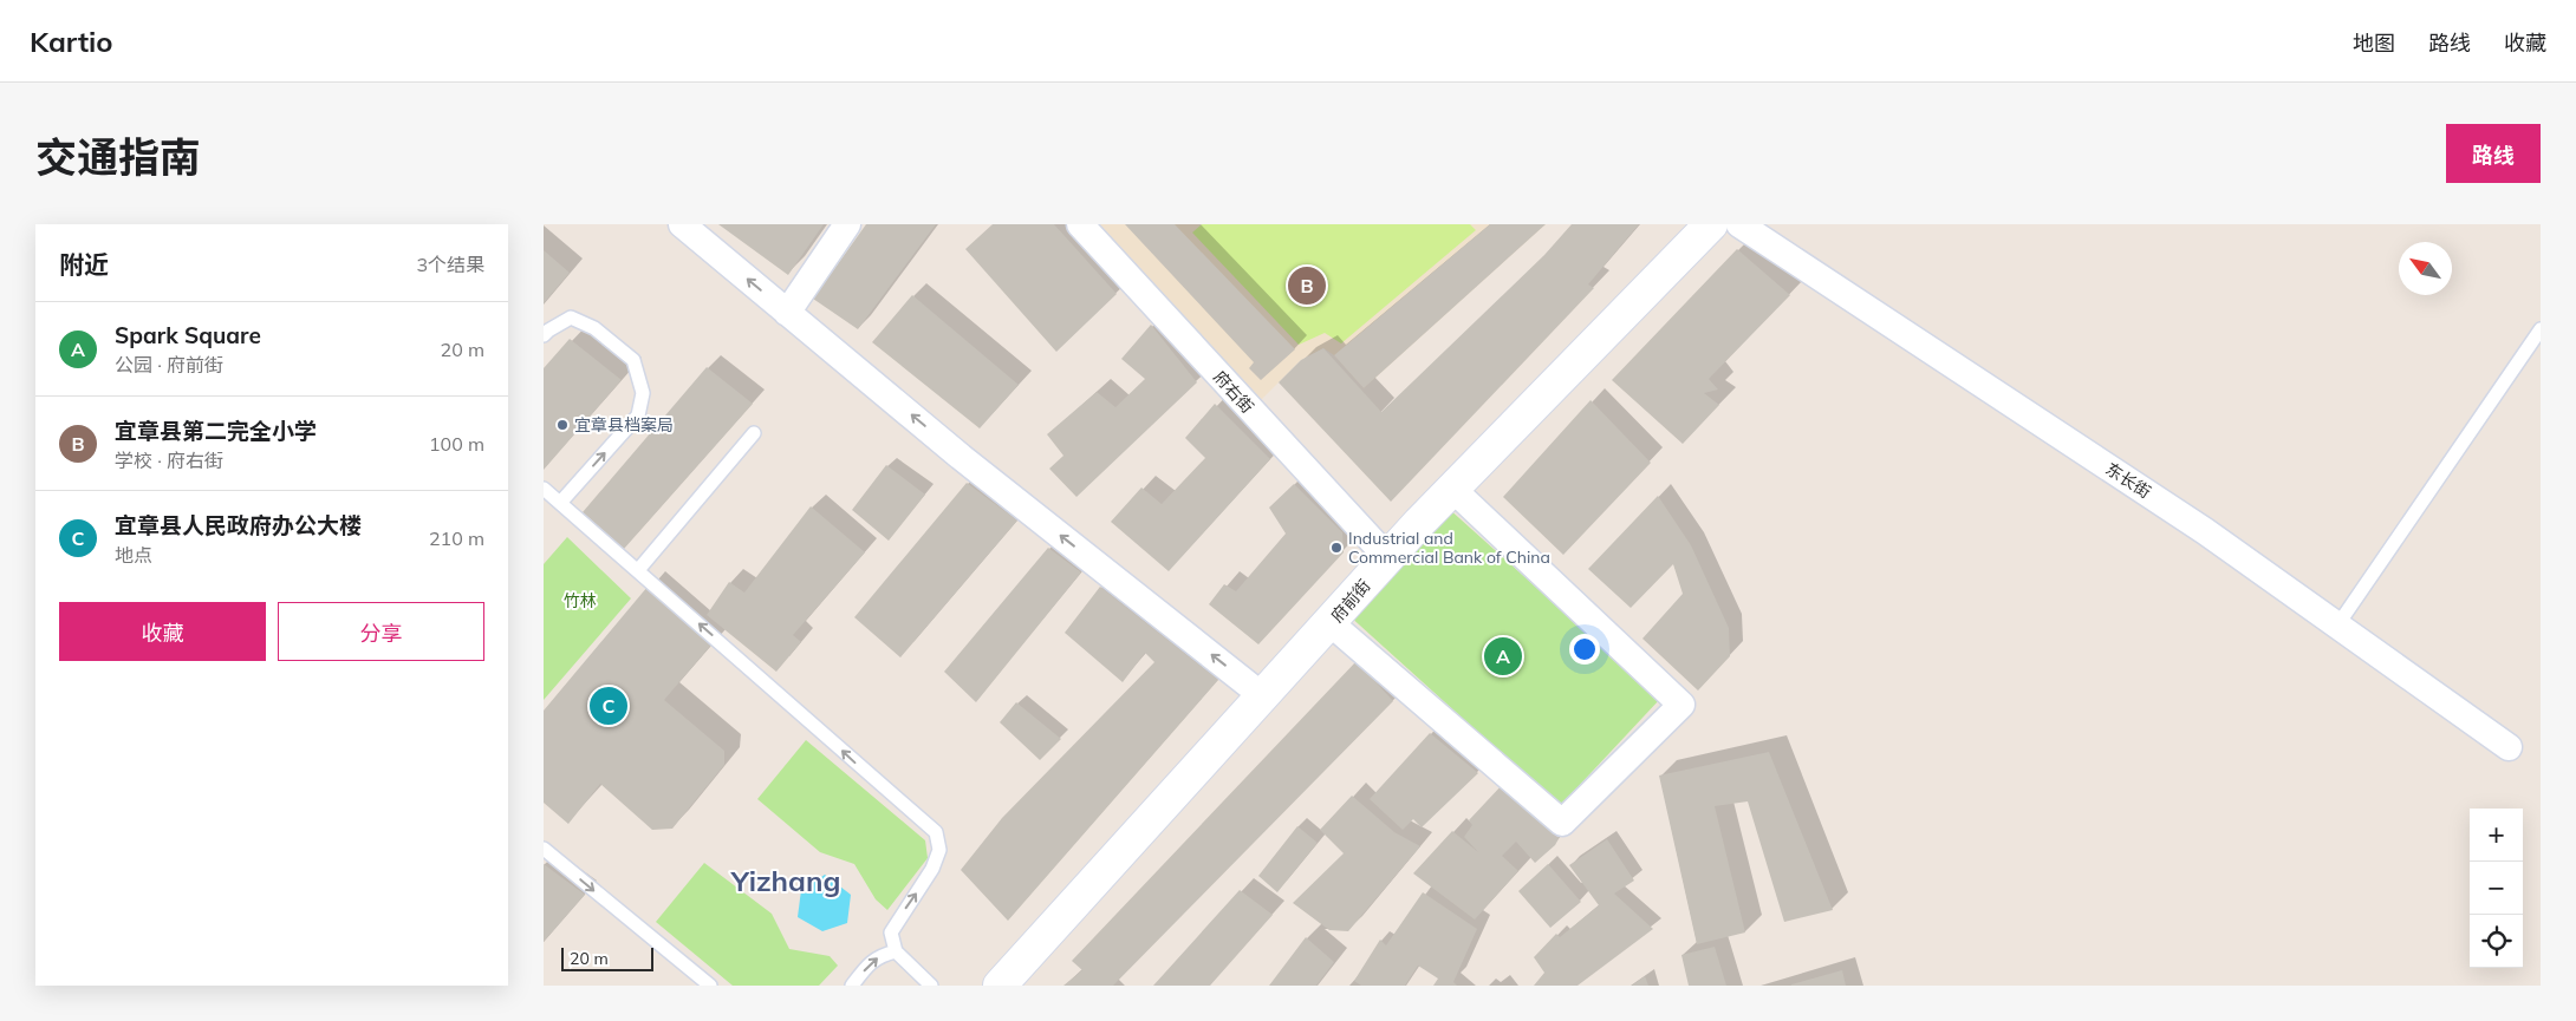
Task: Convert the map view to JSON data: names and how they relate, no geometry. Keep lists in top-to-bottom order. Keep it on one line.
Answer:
{"streets":{"street":["府右街","东长街","府前街"]},"crossings":[["府右街","府前街"]],"districts":["Yizhang"],"parks":["竹林"],"places":["宜章县档案局","Industrial and Commercial Bank of China"],"scale_bar":"20 m","north":"top left","page":{"header":"Kartio","nav":["地图","路线","收藏"],"title":"交通指南","buttons":["路线",["收藏","分享"]],"heading":["附近","3个结果"],"pins":["B","A","C"],"list":[{"mark":"A","name":"Spark Square","note":"公园 · 府前街","value":"20 m"},{"mark":"B","name":"宜章县第二完全小学","note":"学校 · 府右街","value":"100 m"},{"mark":"C","name":"宜章县人民政府办公大楼","note":"地点","value":"210 m"}],"map_buttons":["+","−"],"scale":"20 m"}}
